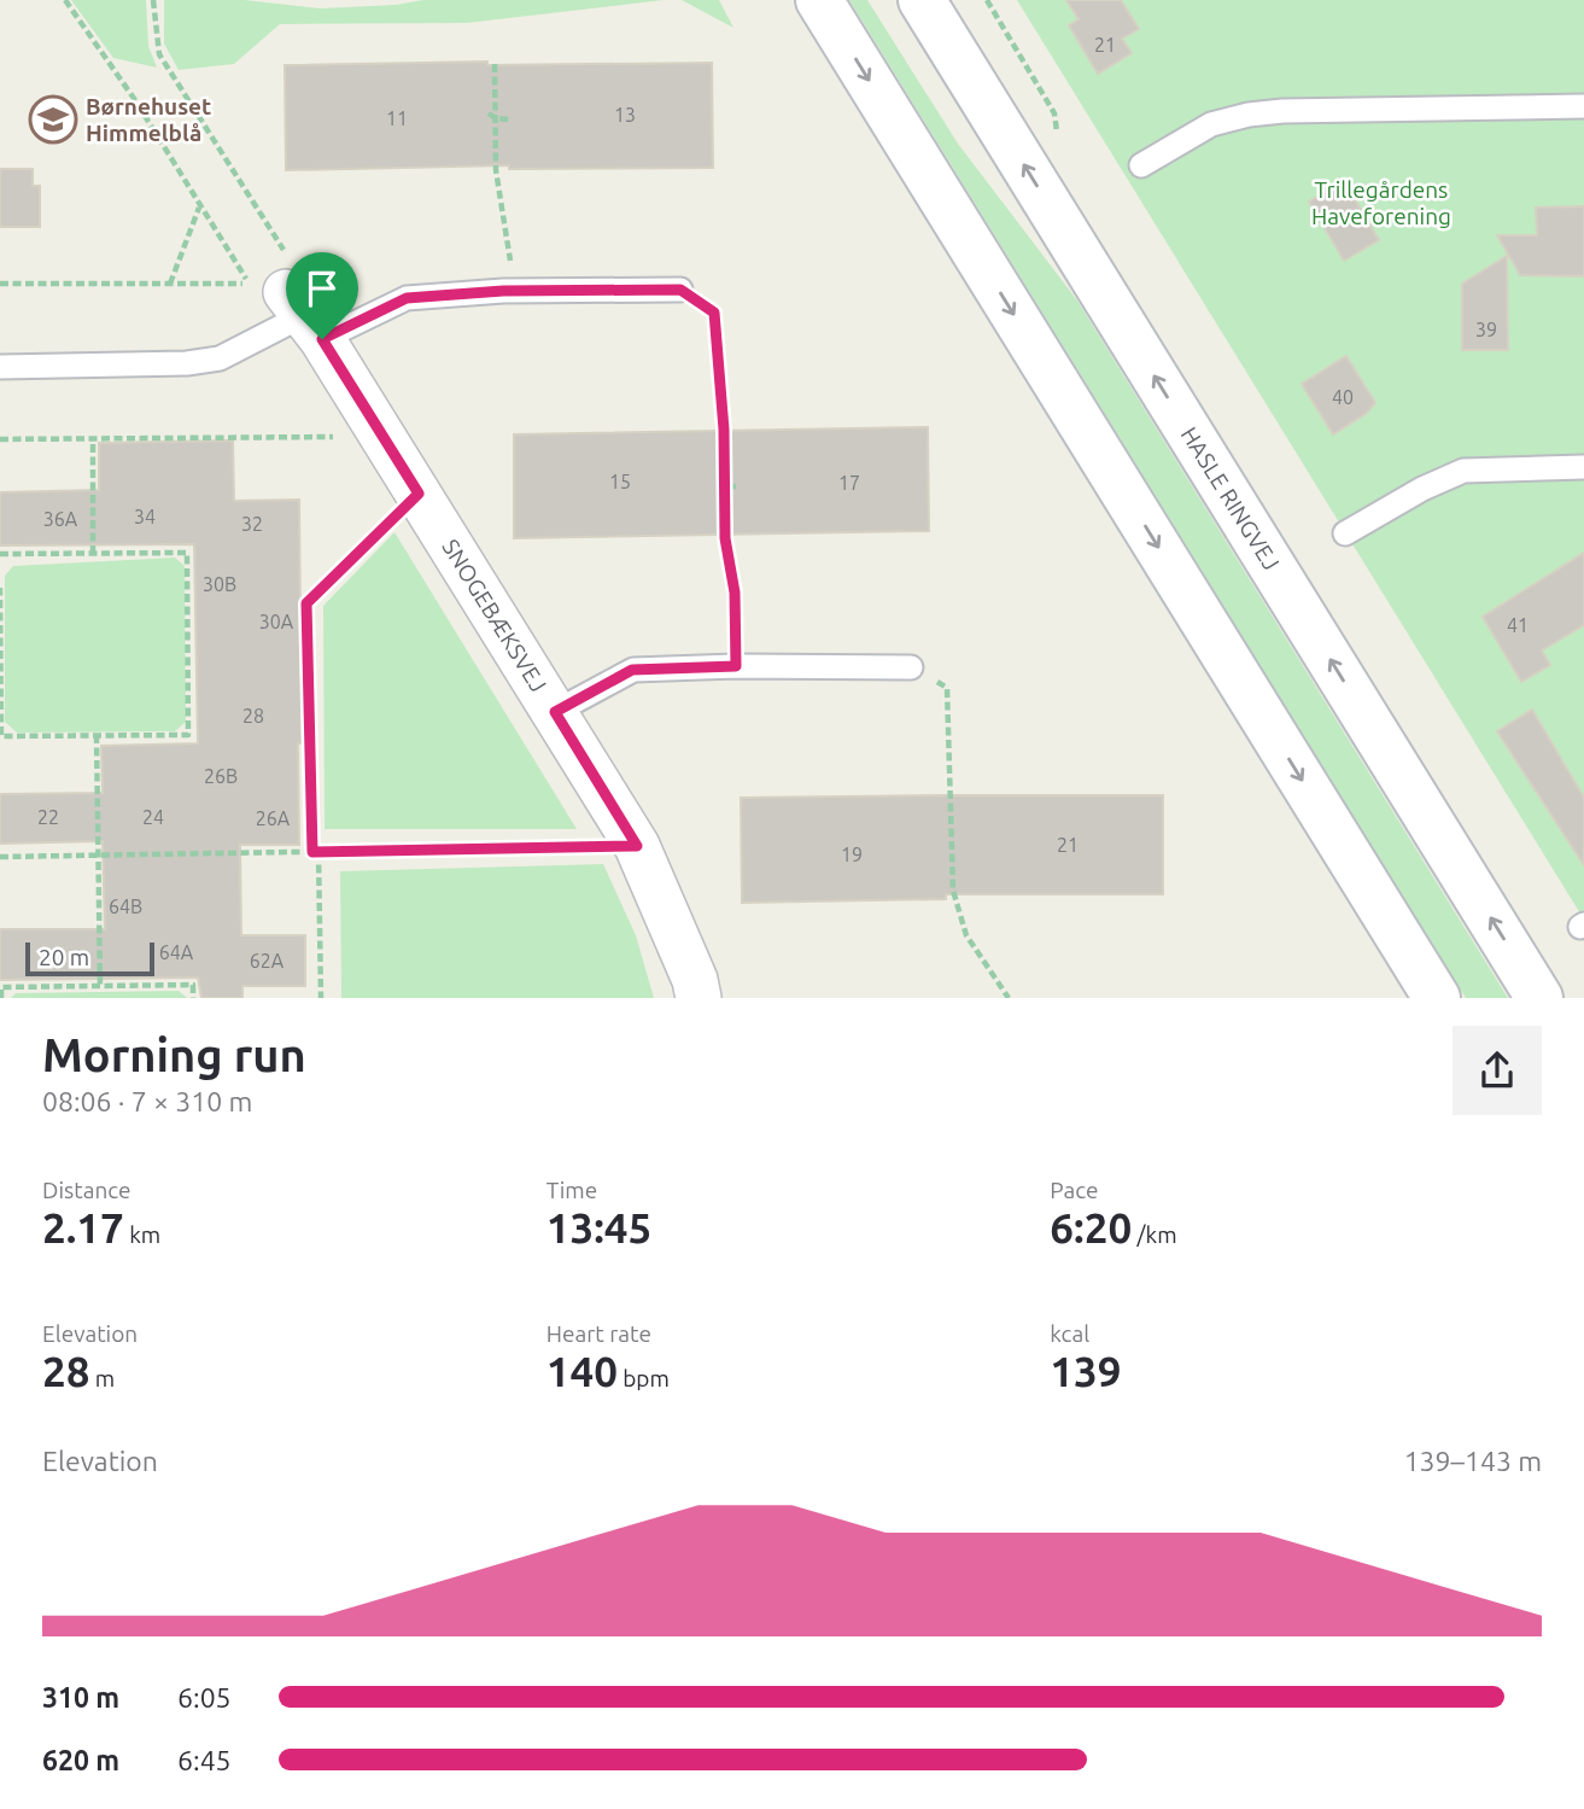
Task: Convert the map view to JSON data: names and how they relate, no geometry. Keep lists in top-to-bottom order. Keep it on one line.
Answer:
{"streets":{"main road":["HASLE RINGVEJ"],"street":["SNOGEBÆKSVEJ"]},"parks":["Trillegårdens Haveforening"],"places":{"school or university":["Børnehuset Himmelblå"]},"house_numbers":["21","13","11","39","40","15","17","34","36A","32","30B","30A","41","28","26B","22","24","26A","21","19","64B","64A","62A"],"scale_bar":"20 m","page":{"scale":"20 m","heading":["Morning run","08:06 · 7 × 310 m"],"stats":[["Distance","2.17 km"],["Time","13:45"],["Pace","6:20 /km"],["Elevation","28 m"],["Heart rate","140 bpm"],["kcal","139"]],"chart":["Elevation","139–143 m"],"list":[{"name":"310 m","note":"6:05"},{"name":"620 m","note":"6:45"}]}}
